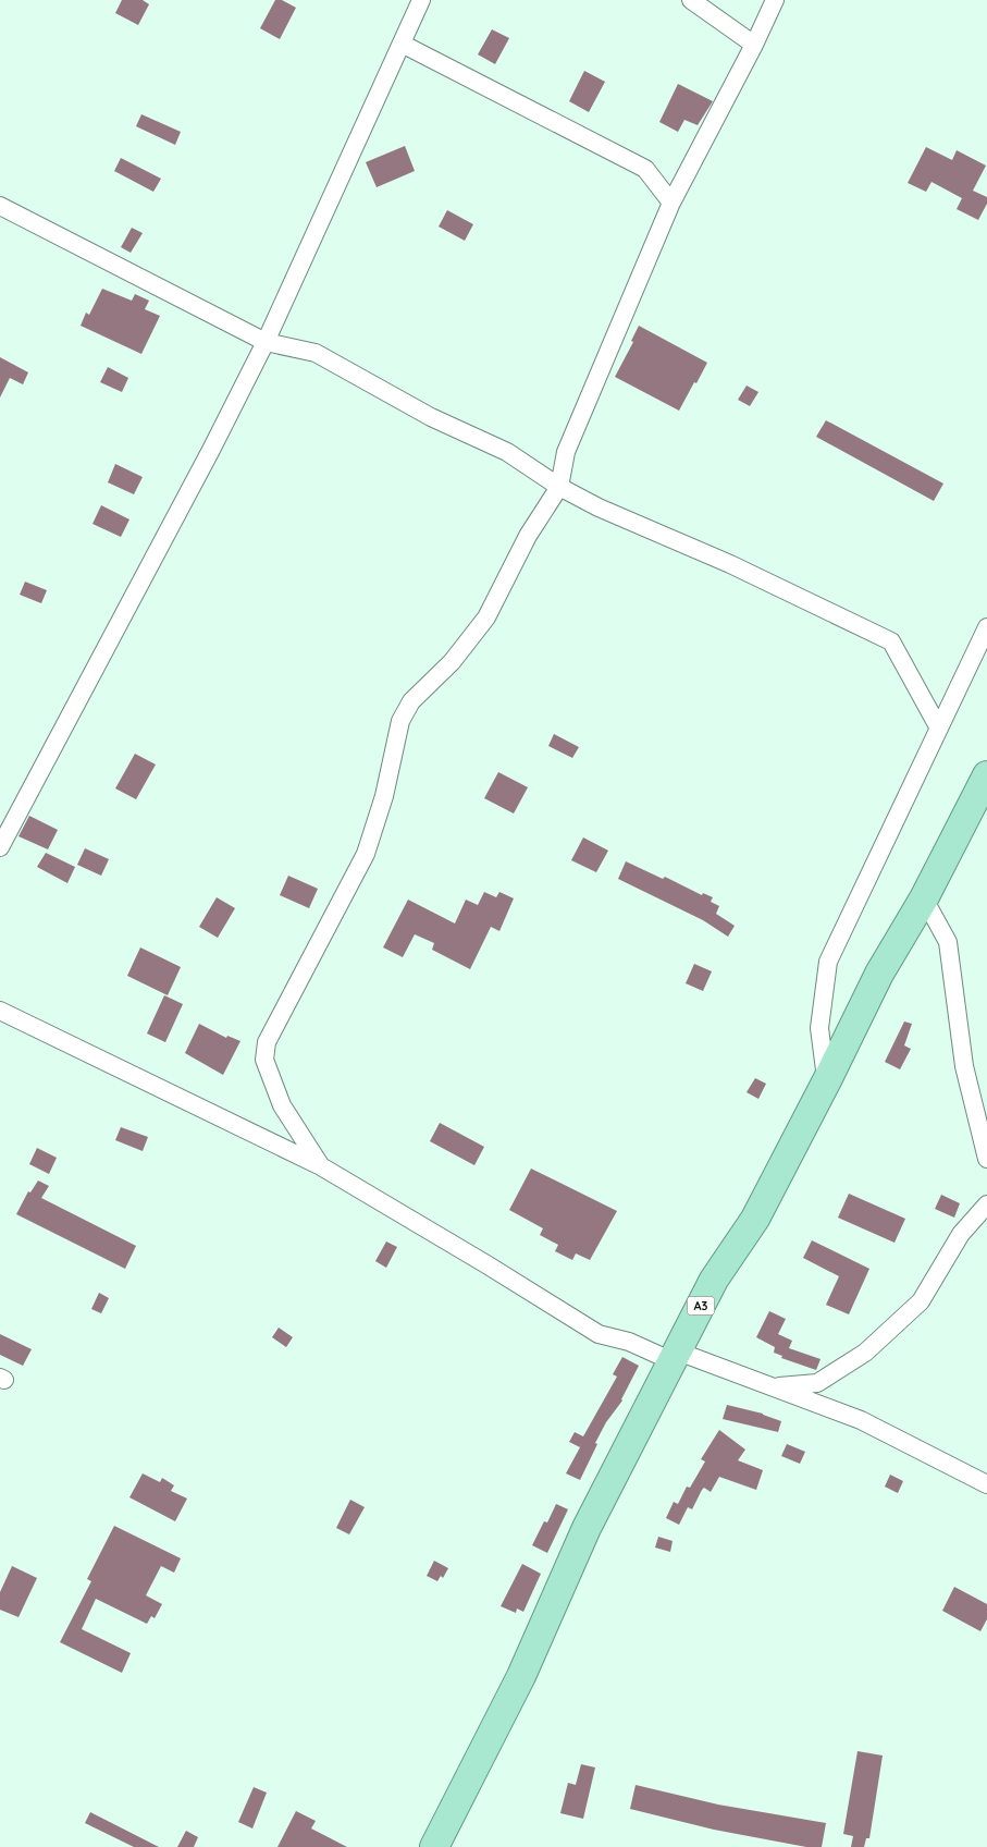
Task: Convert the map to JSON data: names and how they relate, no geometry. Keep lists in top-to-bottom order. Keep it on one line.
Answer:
{"streets":{"highway":["A3"]}}
